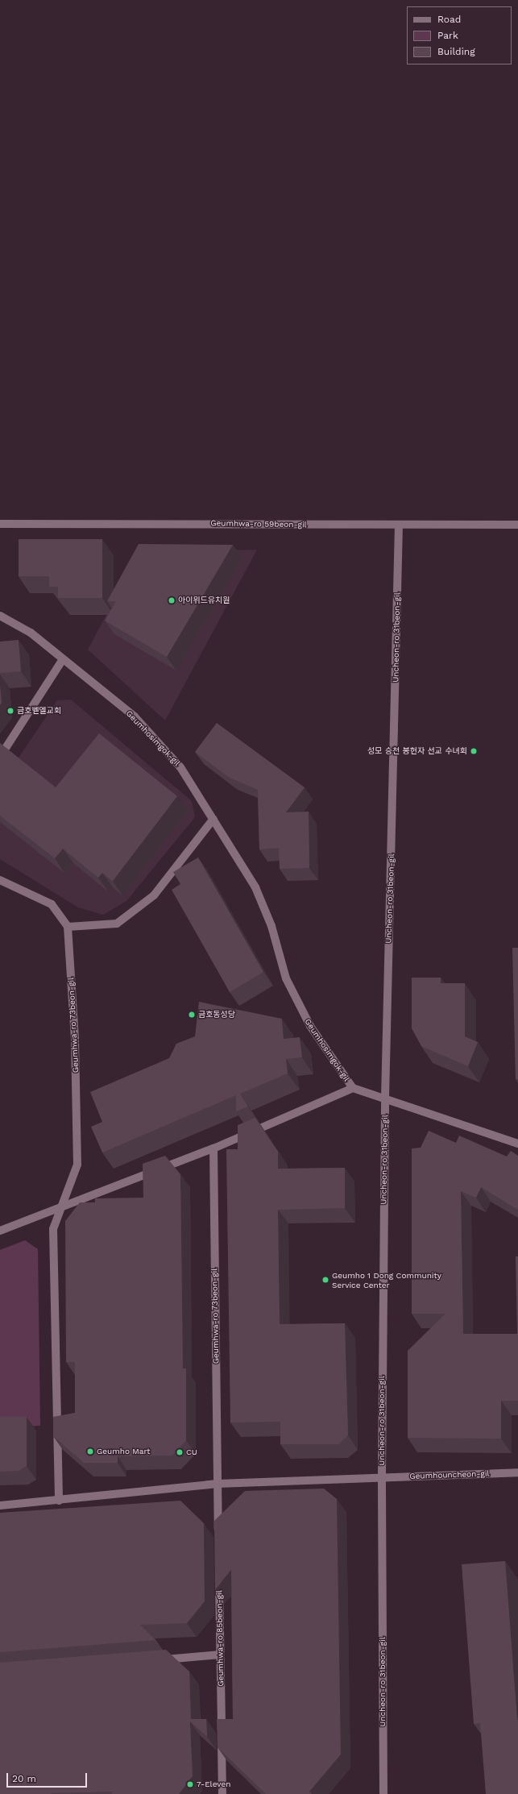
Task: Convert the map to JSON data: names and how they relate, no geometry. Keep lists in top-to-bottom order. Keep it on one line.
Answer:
{"streets":{"street":["Geumhwa-ro 59beon-gil","Uncheon-ro 31beon-gil","Geumhosimgok-gil","Geumhwa-ro 73beon-gil","Geumhouncheon-gil","Geumhwa-ro 85beon-gil"]},"crossings":[["Geumhwa-ro 59beon-gil","Uncheon-ro 31beon-gil"],["Uncheon-ro 31beon-gil","Geumhosimgok-gil"],["Uncheon-ro 31beon-gil","Geumhouncheon-gil"]],"places":["아이위드유치원","금호벧엘교회","성모 승천 봉헌자 선교 수녀회","금호동성당","Geumho 1 Dong Community Service Center","Geumho Mart","CU","7-Eleven"],"legend":["Road","Park","Building"],"scale_bar":"20 m"}
